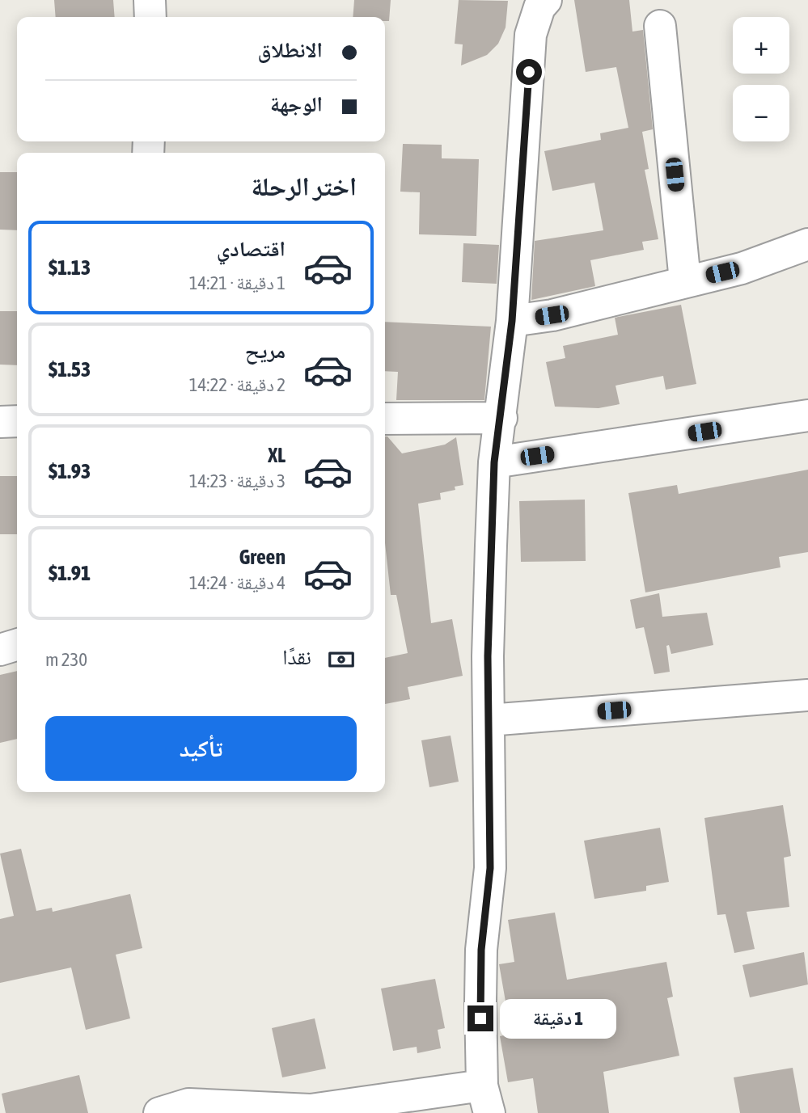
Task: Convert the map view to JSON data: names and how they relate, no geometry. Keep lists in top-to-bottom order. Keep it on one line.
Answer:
{"page":{"map_buttons":["+","−"],"banner":["الانطلاق","الوجهة"],"heading":"اختر الرحلة","list":[{"name":"اقتصادي","note":"1 دقيقة · 14:21","value":"$1.13"},{"name":"مريح","note":"2 دقيقة · 14:22","value":"$1.53"},{"name":"XL","note":"3 دقيقة · 14:23","value":"$1.93"},{"name":"Green","note":"4 دقيقة · 14:24","value":"$1.91"}],"pay":["نقدًا","230 m"],"buttons":"تأكيد","bubble":"1 دقيقة"}}
